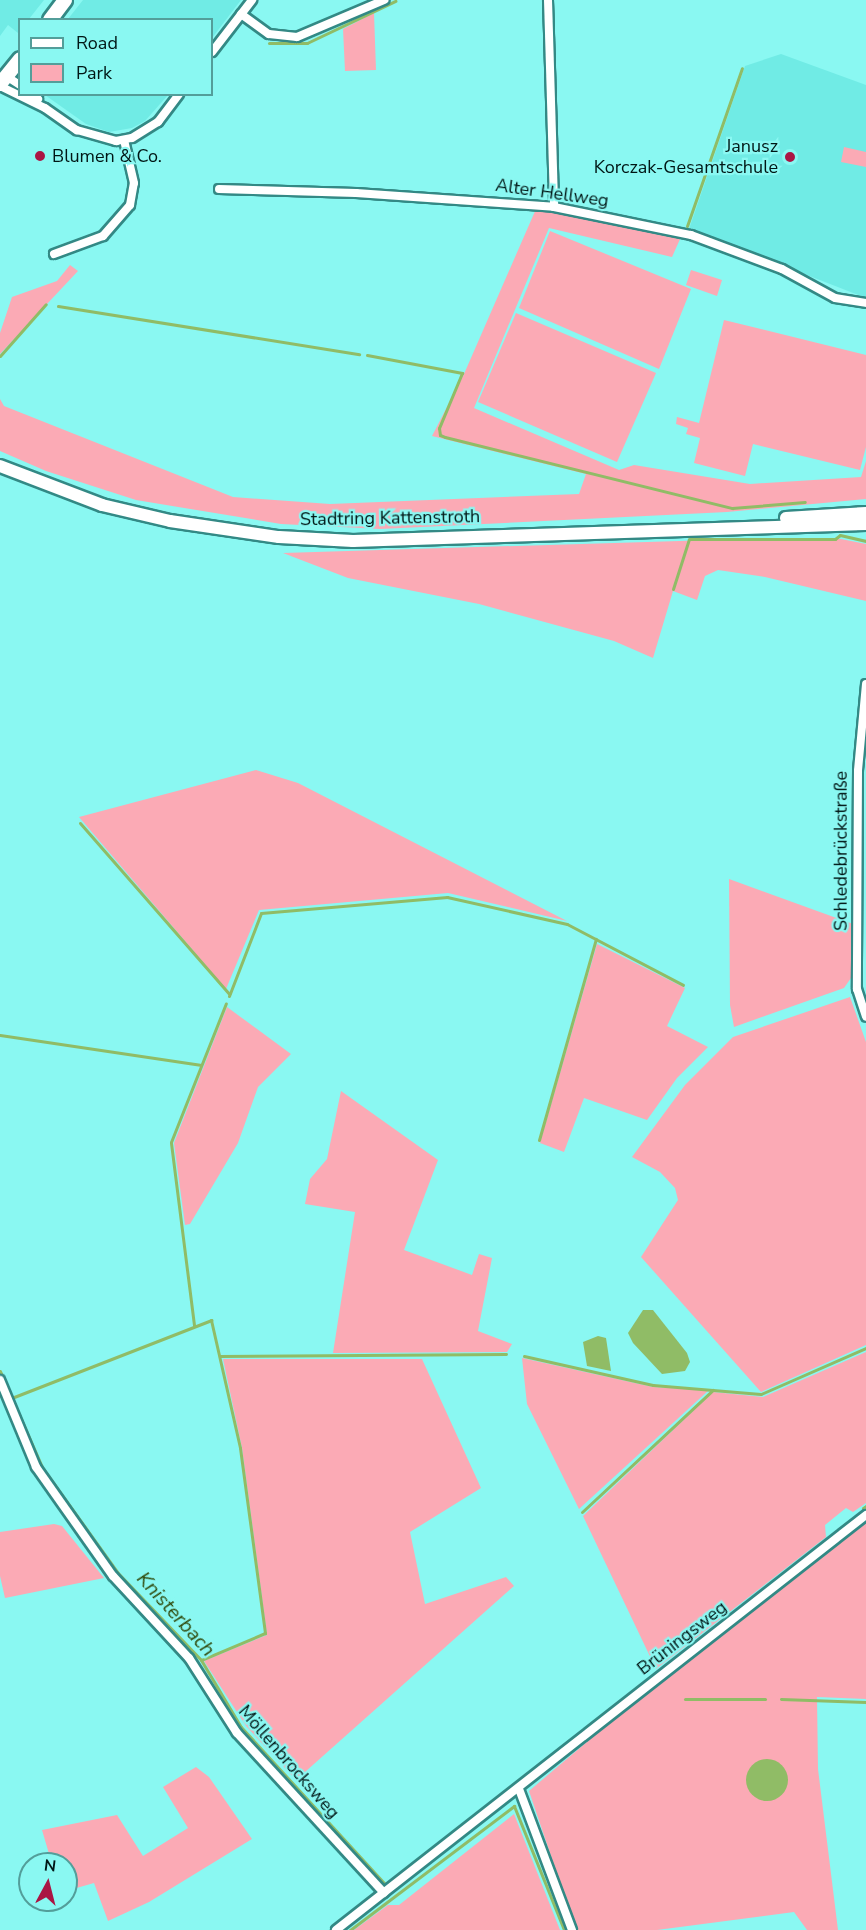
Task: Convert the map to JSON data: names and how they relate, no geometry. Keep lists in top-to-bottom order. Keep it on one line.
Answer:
{"streets":{"main road":["Stadtring Kattenstroth"],"street":["Alter Hellweg","Schledebrückstraße","Brüningsweg","Möllenbrocksweg"]},"crossings":[["Brüningsweg","Möllenbrocksweg"]],"water":["Knisterbach"],"places":["Blumen & Co.","Janusz Korczak-Gesamtschule"],"legend":["Road","Park"],"north":"top"}
